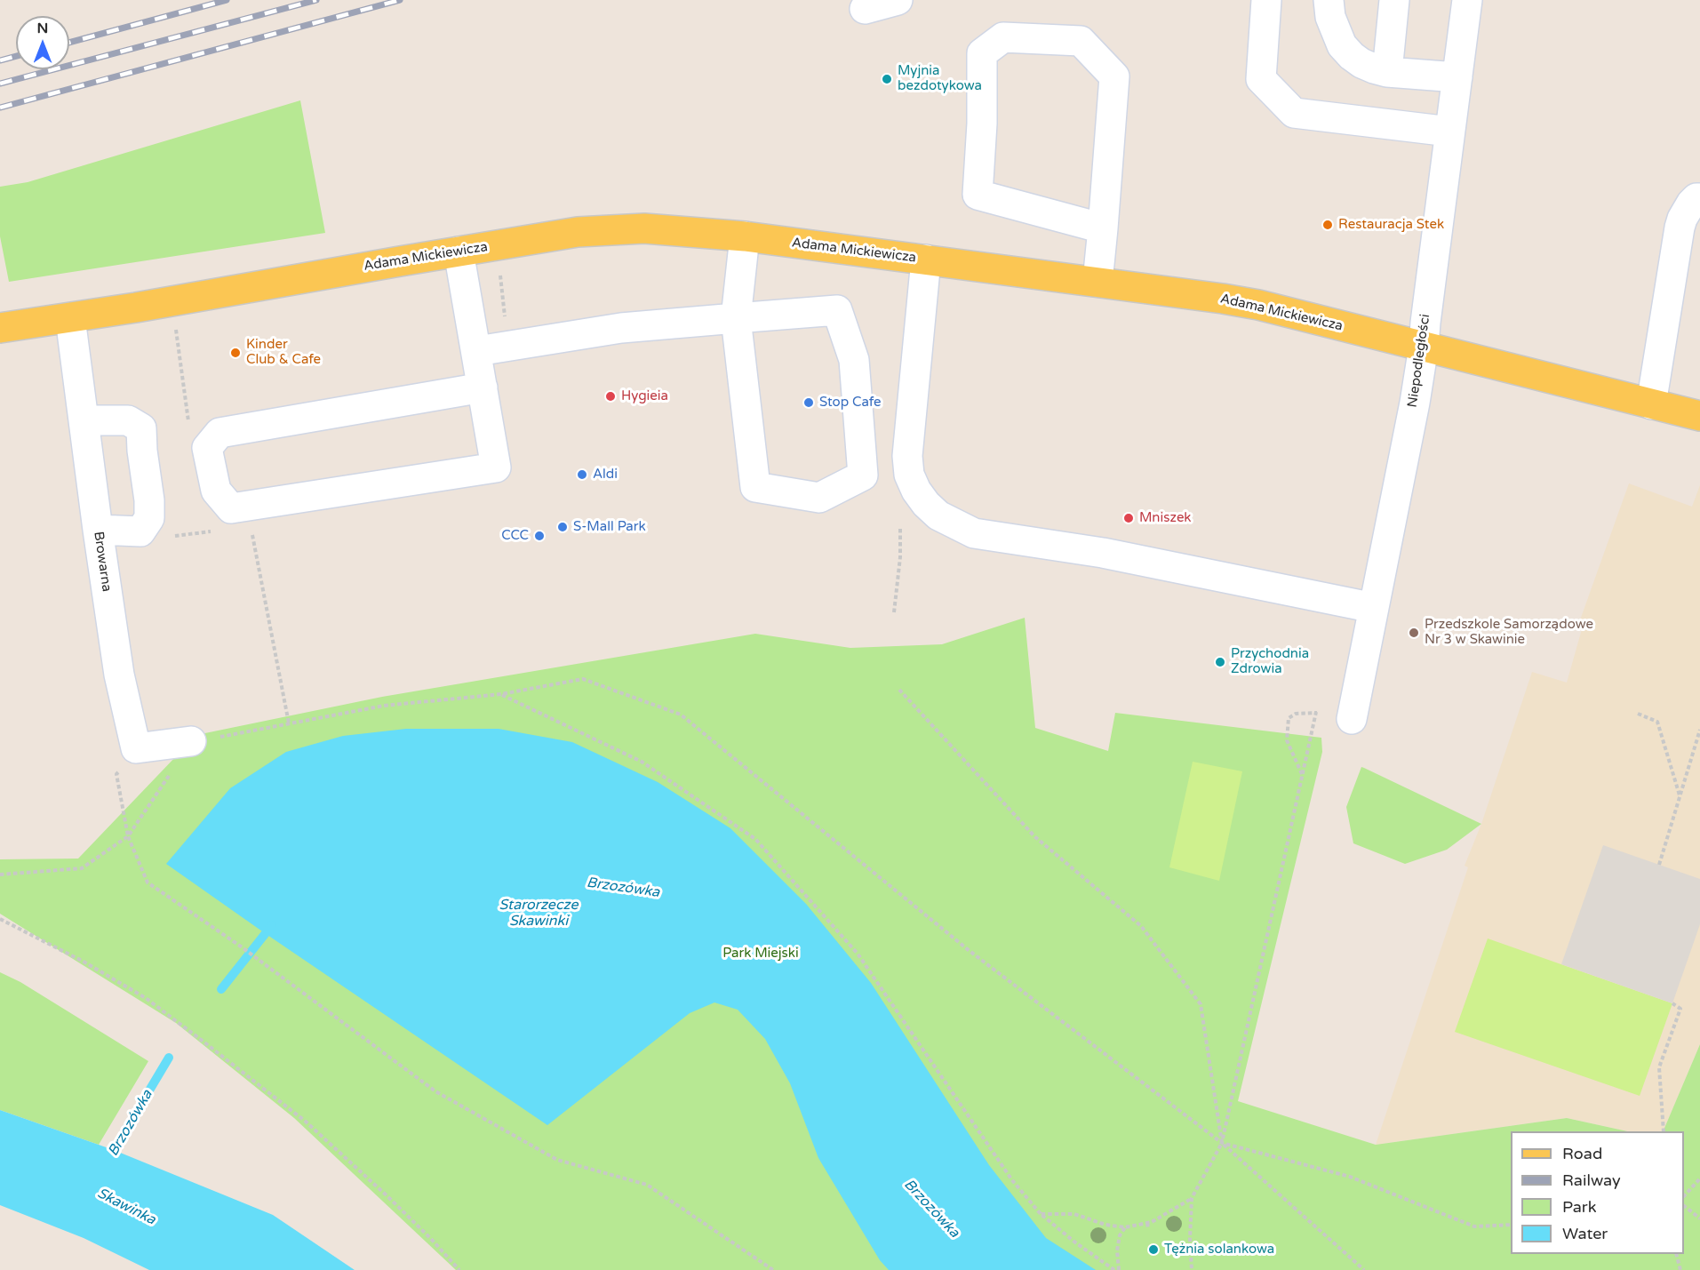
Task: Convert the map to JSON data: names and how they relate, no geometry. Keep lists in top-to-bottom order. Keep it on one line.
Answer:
{"streets":{"main road":["Adama Mickiewicza"],"street":["Niepodległości","Browarna"]},"crossings":[["Adama Mickiewicza","Niepodległości"],["Adama Mickiewicza","Browarna"]],"water":["Brzozówka","Starorzecze Skawinki","Skawinka"],"parks":["Park Miejski"],"places":["Myjnia bezdotykowa","Restauracja Stek","Kinder Club & Cafe","Hygieia","Stop Cafe","Aldi","Mniszek","S-Mall Park","CCC","Przedszkole Samorządowe Nr 3 w Skawinie","Przychodnia Zdrowia","Tężnia solankowa"],"legend":["Road","Railway","Park","Water"],"north":"top"}
